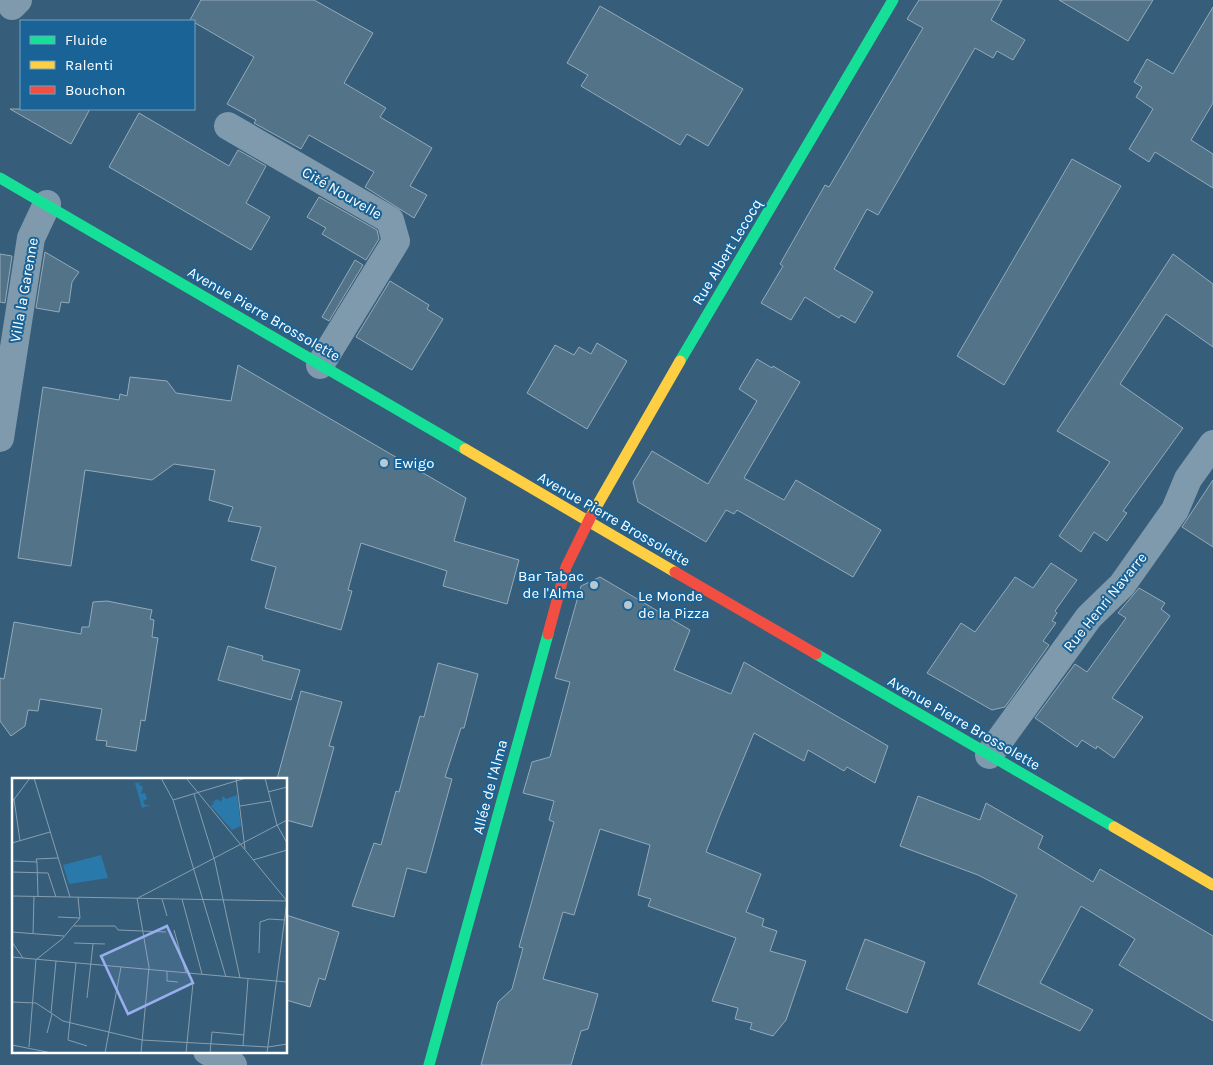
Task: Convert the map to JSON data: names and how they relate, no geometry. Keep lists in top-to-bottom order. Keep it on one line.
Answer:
{"streets":{"main road":["Rue Albert Lecocq","Avenue Pierre Brossolette","Allée de l'Alma"],"street":["Cité Nouvelle","Villa la Garenne","Rue Henri Navarre"]},"crossings":[["Cité Nouvelle","Avenue Pierre Brossolette"],["Rue Albert Lecocq","Avenue Pierre Brossolette"],["Rue Albert Lecocq","Allée de l'Alma"],["Villa la Garenne","Avenue Pierre Brossolette"],["Avenue Pierre Brossolette","Rue Henri Navarre"],["Avenue Pierre Brossolette","Allée de l'Alma"]],"places":["Ewigo","Bar Tabac de l'Alma","Le Monde de la Pizza"],"legend":["Fluide","Ralenti","Bouchon"]}
